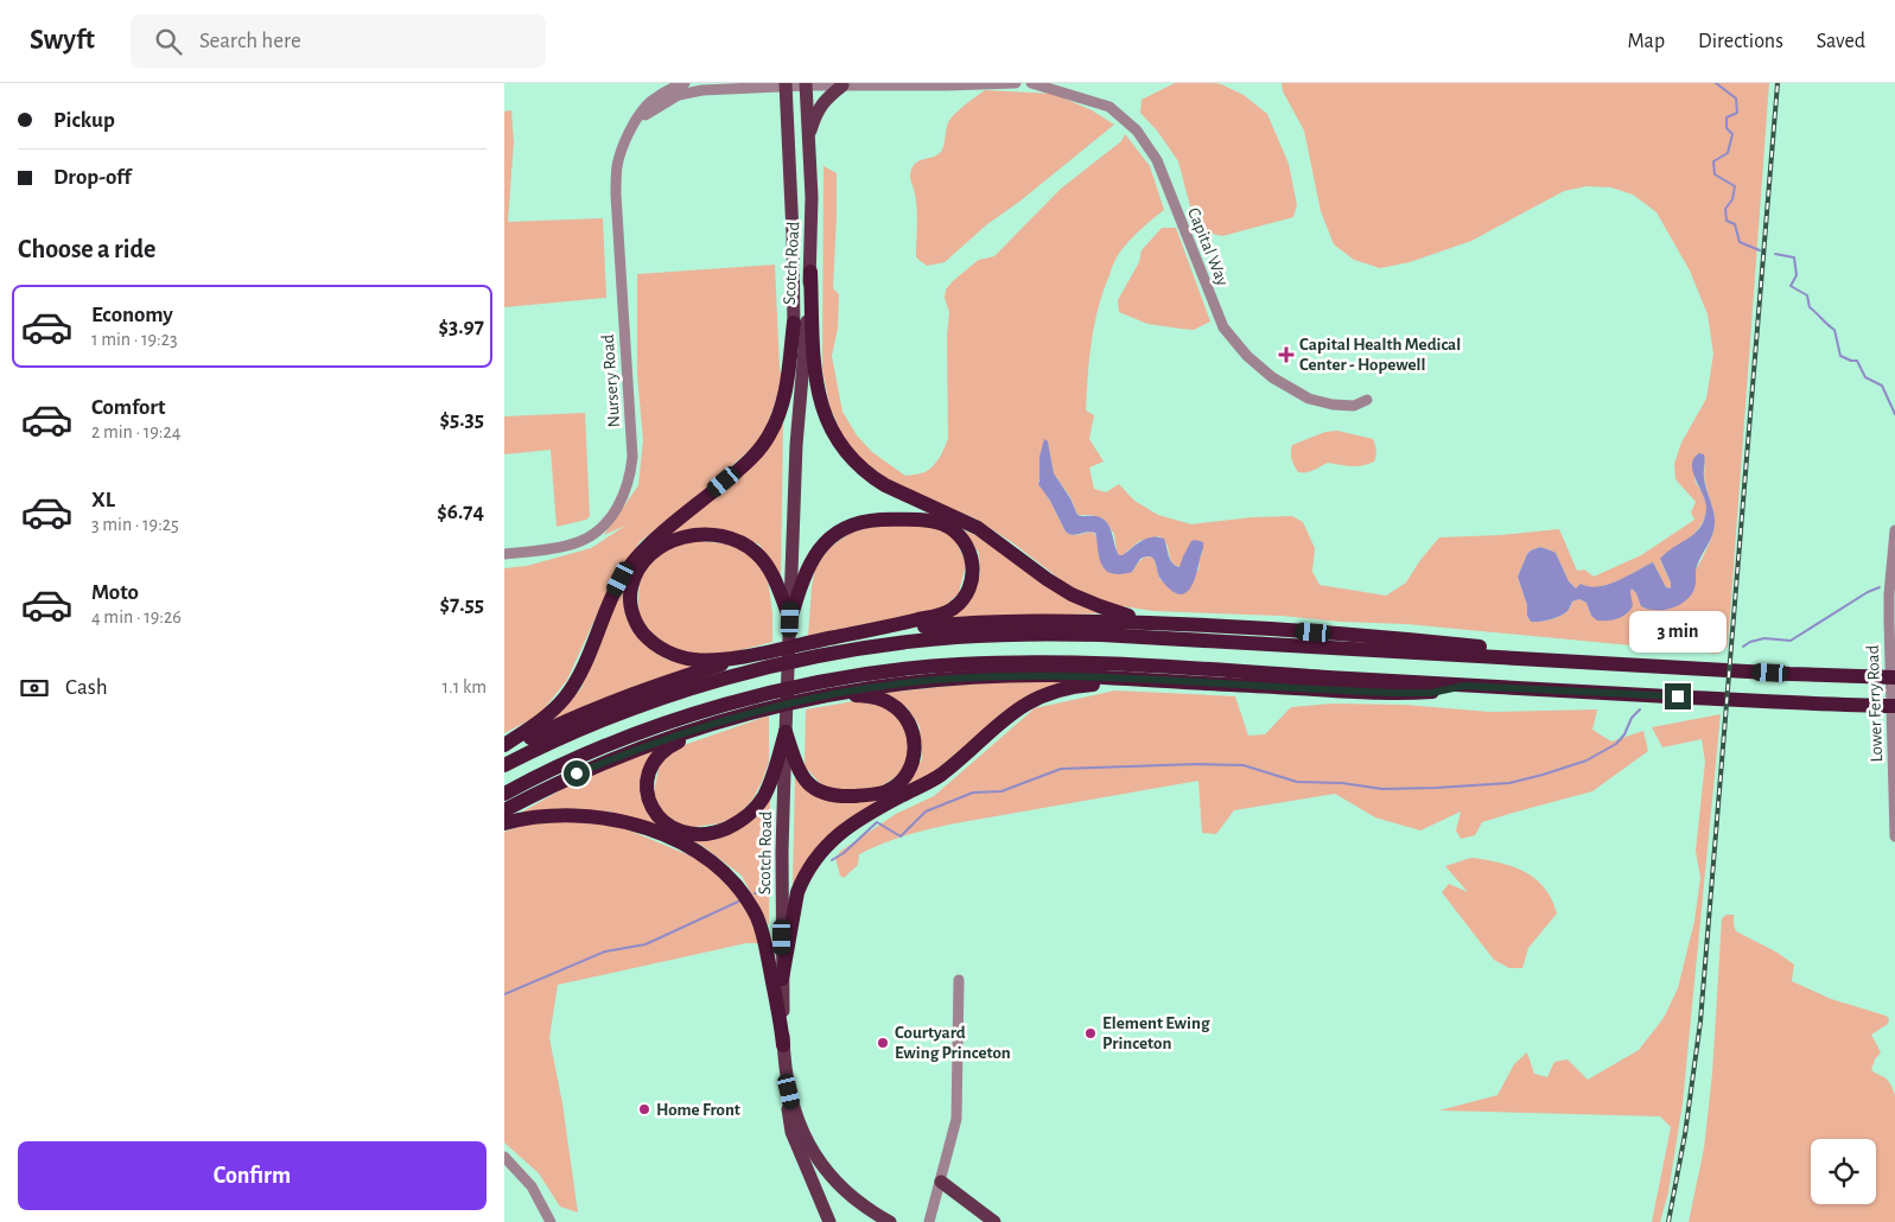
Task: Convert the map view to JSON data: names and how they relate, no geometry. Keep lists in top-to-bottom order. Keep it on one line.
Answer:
{"streets":{"main road":["Scotch Road"],"street":["Capital Way","Nursery Road","Lower Ferry Road"]},"crossings":[["Scotch Road","Nursery Road"]],"places":{"health":["Capital Health Medical Center - Hopewell"],"other":["Element Ewing Princeton","Courtyard Ewing Princeton","Home Front"]},"page":{"header":"Swyft","search":"Search here","nav":["Map","Directions","Saved"],"banner":["Pickup","Drop-off"],"heading":"Choose a ride","list":[{"name":"Economy","note":"1 min · 19:23","value":"$3.97"},{"name":"Comfort","note":"2 min · 19:24","value":"$5.35"},{"name":"XL","note":"3 min · 19:25","value":"$6.74"},{"name":"Moto","note":"4 min · 19:26","value":"$7.55"}],"bubble":"3 min","pay":["Cash","1.1 km"],"buttons":"Confirm"}}
